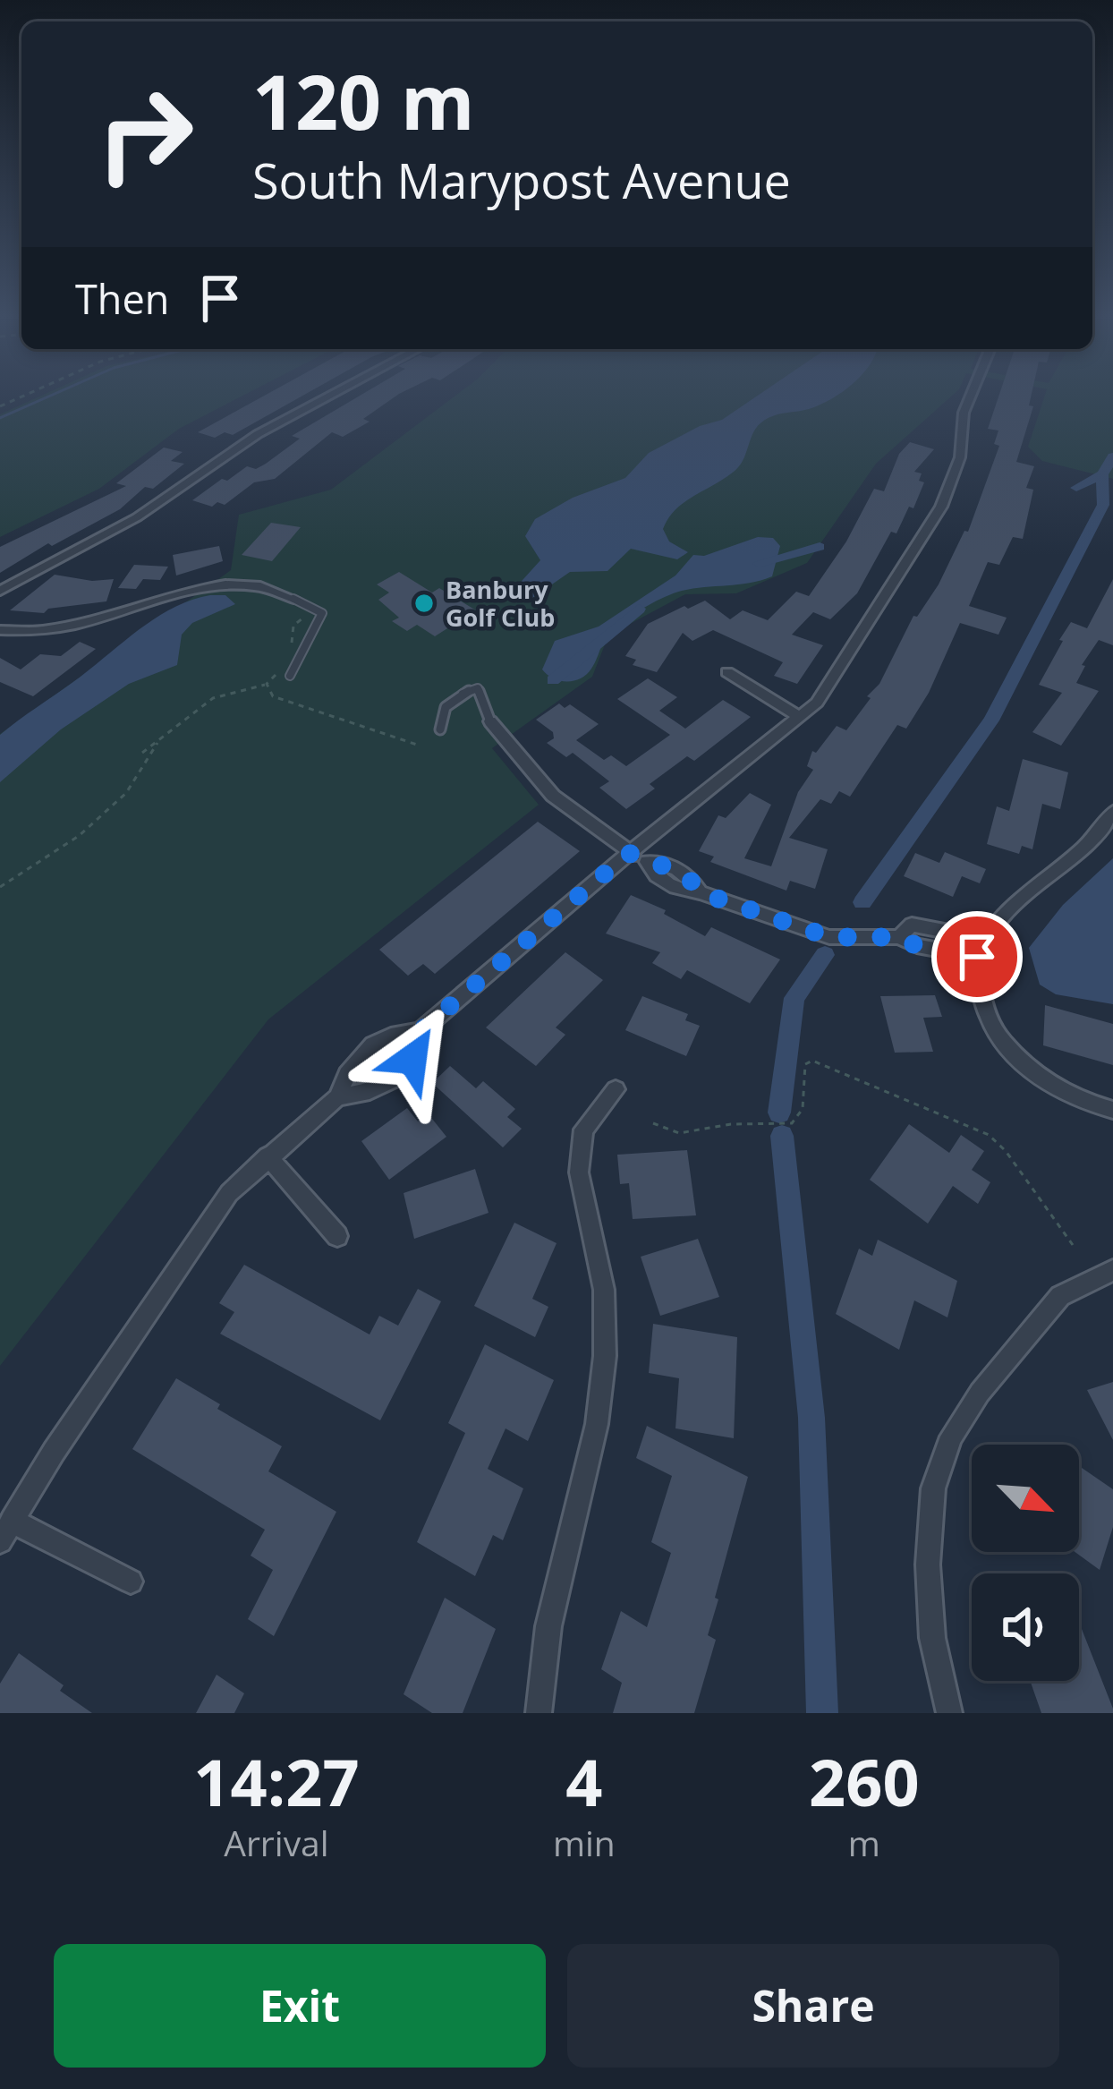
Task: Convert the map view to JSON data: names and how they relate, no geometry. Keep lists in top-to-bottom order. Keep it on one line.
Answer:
{"places":["Banbury Golf Club"],"north":"bottom right","page":{"turn":["120 m","South Marypost Avenue"],"then":"Then","eta":["14:27","Arrival","4","min","260","m"],"buttons":["Exit","Share"]}}
